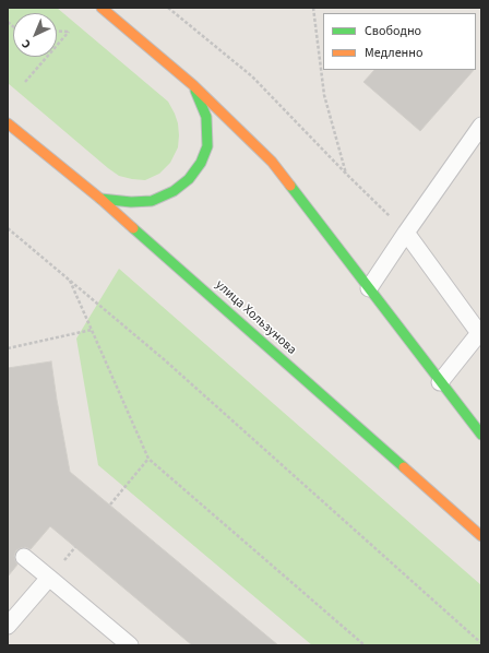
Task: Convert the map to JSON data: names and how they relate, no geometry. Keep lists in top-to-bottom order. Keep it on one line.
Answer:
{"streets":{"main road":["улица Хользунова"]},"legend":["Свободно","Медленно"],"north":"bottom left"}
